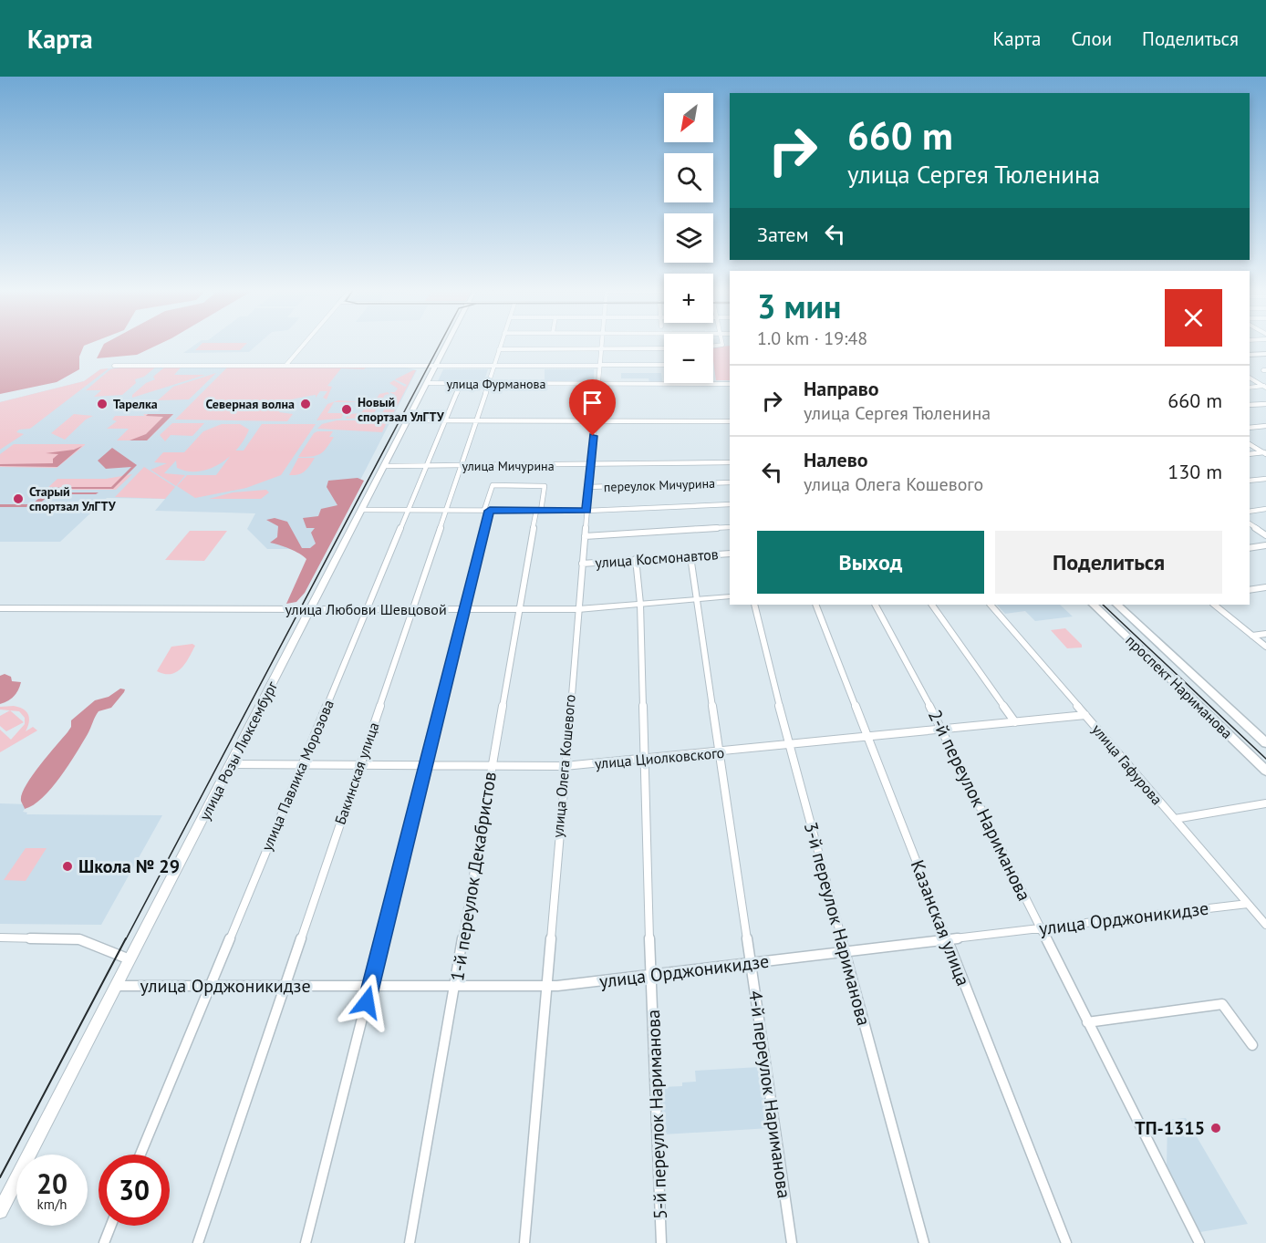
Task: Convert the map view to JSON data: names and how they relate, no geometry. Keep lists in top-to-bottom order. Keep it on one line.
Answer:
{"streets":{"main road":["улица Любови Шевцовой","проспект Нариманова","улица Розы Люксембург"],"street":["улица Фурманова","улица Мичурина","переулок Мичурина","улица Космонавтов","улица Циолковского","улица Гафурова","улица Олега Кошевого","Бакинская улица","улица Павлика Морозова","2-й переулок Нариманова","1-й переулок Декабристов","улица Орджоникидзе","Казанская улица","3-й переулок Нариманова","4-й переулок Нариманова","5-й переулок Нариманова"]},"crossings":[["улица Фурманова","улица Розы Люксембург"],["улица Фурманова","улица Олега Кошевого"],["улица Фурманова","Бакинская улица"],["улица Фурманова","улица Павлика Морозова"],["улица Мичурина","улица Розы Люксембург"],["улица Мичурина","улица Олега Кошевого"],["улица Мичурина","Бакинская улица"],["улица Мичурина","улица Павлика Морозова"],["переулок Мичурина","улица Олега Кошевого"],["улица Космонавтов","улица Олега Кошевого"],["улица Космонавтов","4-й переулок Нариманова"],["улица Космонавтов","5-й переулок Нариманова"],["улица Любови Шевцовой","улица Розы Люксембург"],["улица Любови Шевцовой","улица Олега Кошевого"],["улица Любови Шевцовой","Бакинская улица"],["улица Любови Шевцовой","улица Павлика Морозова"],["улица Любови Шевцовой","1-й переулок Декабристов"],["улица Любови Шевцовой","4-й переулок Нариманова"],["улица Любови Шевцовой","5-й переулок Нариманова"],["улица Розы Люксембург","улица Циолковского"],["улица Розы Люксембург","улица Орджоникидзе"],["улица Циолковского","улица Гафурова"],["улица Циолковского","улица Олега Кошевого"],["улица Циолковского","Бакинская улица"],["улица Циолковского","улица Павлика Морозова"],["улица Циолковского","2-й переулок Нариманова"],["улица Циолковского","1-й переулок Декабристов"],["улица Циолковского","Казанская улица"],["улица Циолковского","3-й переулок Нариманова"],["улица Циолковского","4-й переулок Нариманова"],["улица Циолковского","5-й переулок Нариманова"],["улица Гафурова","улица Орджоникидзе"],["улица Олега Кошевого","улица Орджоникидзе"],["Бакинская улица","улица Орджоникидзе"],["улица Павлика Морозова","улица Орджоникидзе"],["2-й переулок Нариманова","улица Орджоникидзе"],["1-й переулок Декабристов","улица Орджоникидзе"],["улица Орджоникидзе","Казанская улица"],["улица Орджоникидзе","3-й переулок Нариманова"],["улица Орджоникидзе","4-й переулок Нариманова"],["улица Орджоникидзе","5-й переулок Нариманова"]],"places":["Тарелка","Северная волна","Новый спортзал УлГТУ","Старый спортзал УлГТУ","Школа № 29","ТП-1315"],"north":"bottom left","page":{"header":"Карта","nav":["Карта","Слои","Поделиться"],"map_buttons":["+","−"],"turn":["660 m","улица Сергея Тюленина"],"then":"Затем","heading":["3 мин","1.0 km · 19:48"],"list":[{"name":"Направо","note":"улица Сергея Тюленина","value":"660 m"},{"name":"Налево","note":"улица Олега Кошевого","value":"130 m"}],"buttons":["Выход","Поделиться"],"speed":"20 km/h","limit":"30"}}
